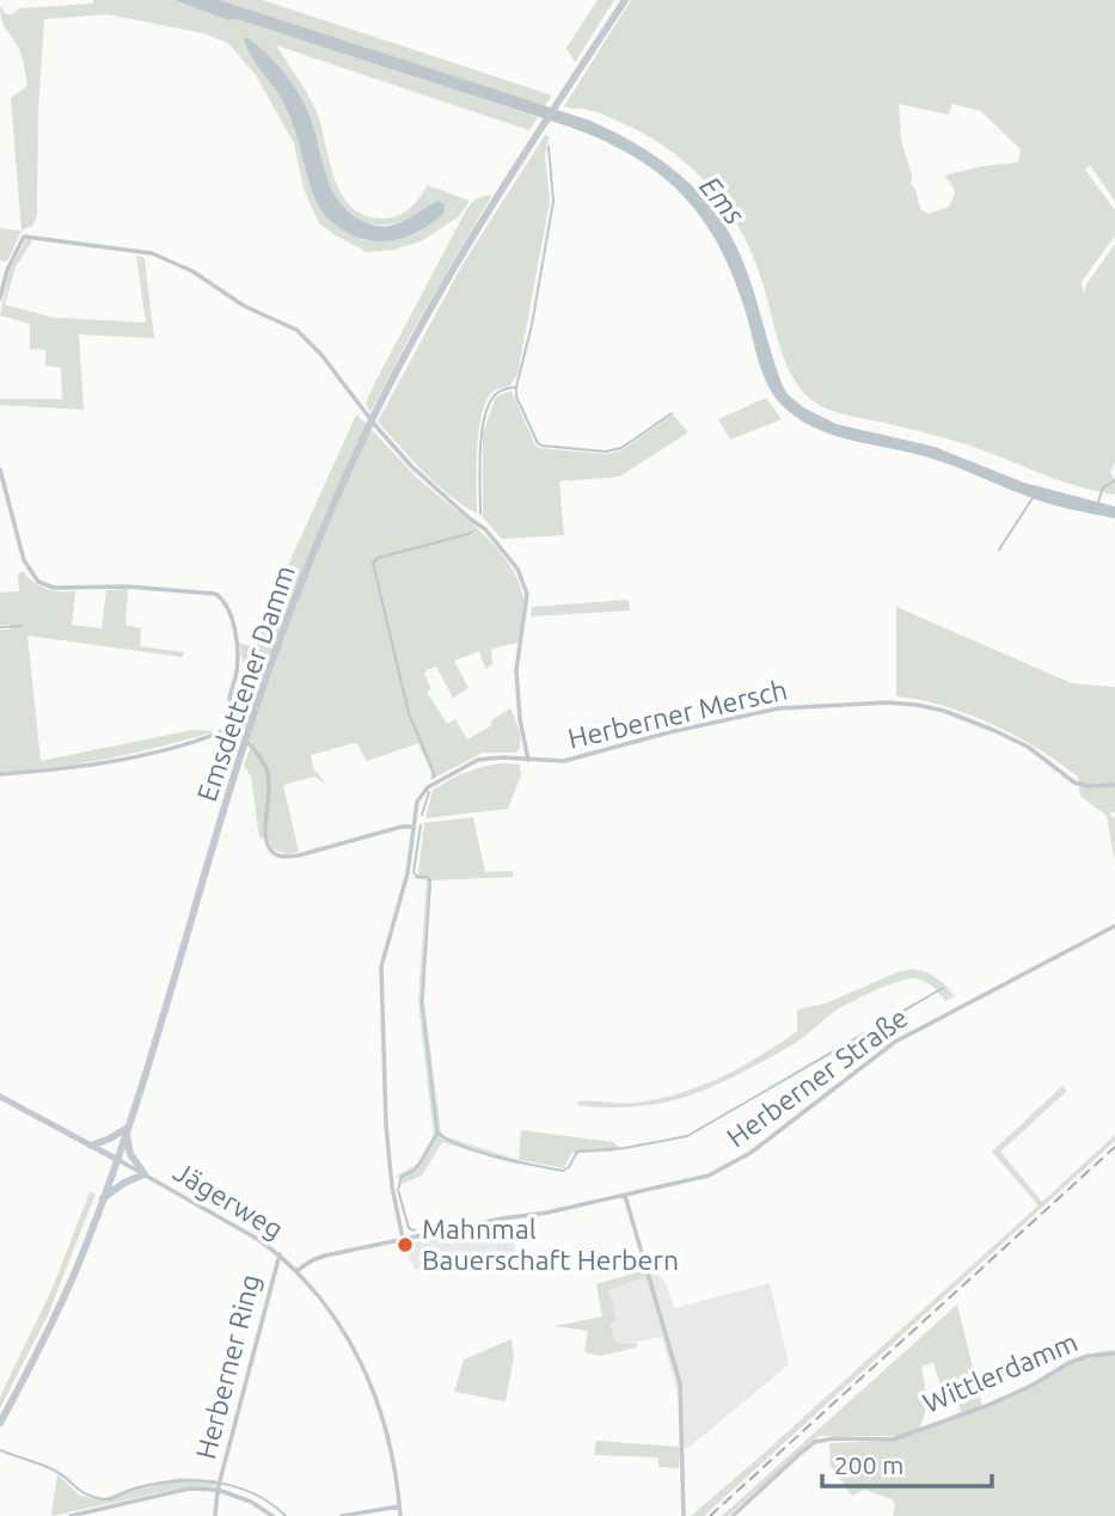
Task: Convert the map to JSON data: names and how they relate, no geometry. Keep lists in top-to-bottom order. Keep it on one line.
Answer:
{"streets":{"main road":["Emsdettener Damm"],"street":["Herberner Mersch","Herberner Straße","Jägerweg","Herberner Ring","Wittlerdamm"]},"crossings":[["Emsdettener Damm","Jägerweg"],["Herberner Mersch","Herberner Straße"],["Herberner Straße","Jägerweg"],["Jägerweg","Herberner Ring"]],"water":["Ems"],"places":["Mahnmal Bauerschaft Herbern"],"scale_bar":"200 m"}
